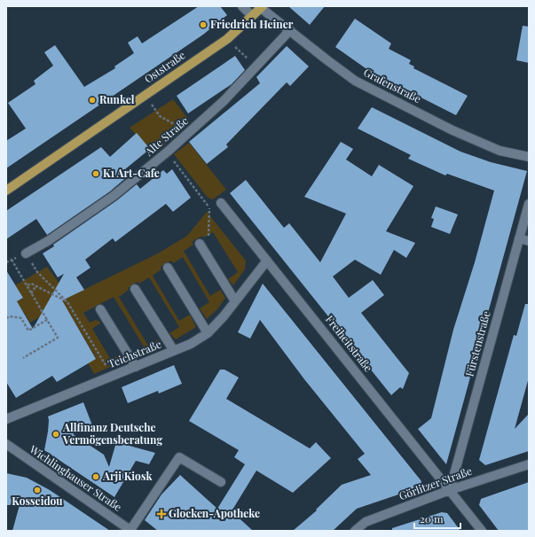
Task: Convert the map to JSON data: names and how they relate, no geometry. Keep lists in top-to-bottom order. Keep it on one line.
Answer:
{"streets":{"main road":["Oststraße"],"street":["Grafenstraße","Alte Straße","Freiheitstraße","Fürstenstraße","Teichstraße","Wichlinghauser Straße","Görlitzer Straße"]},"crossings":[["Oststraße","Grafenstraße"],["Grafenstraße","Alte Straße"],["Freiheitstraße","Fürstenstraße"],["Freiheitstraße","Teichstraße"],["Freiheitstraße","Görlitzer Straße"],["Fürstenstraße","Görlitzer Straße"]],"places":{"other":["Friedrich Heiner","Runkel","K1 Art-Cafe","Allfinanz Deutsche Vermögensberatung","Arji Kiosk","Kosseidou"],"health":["Glocken-Apotheke"]},"scale_bar":"20 m"}
